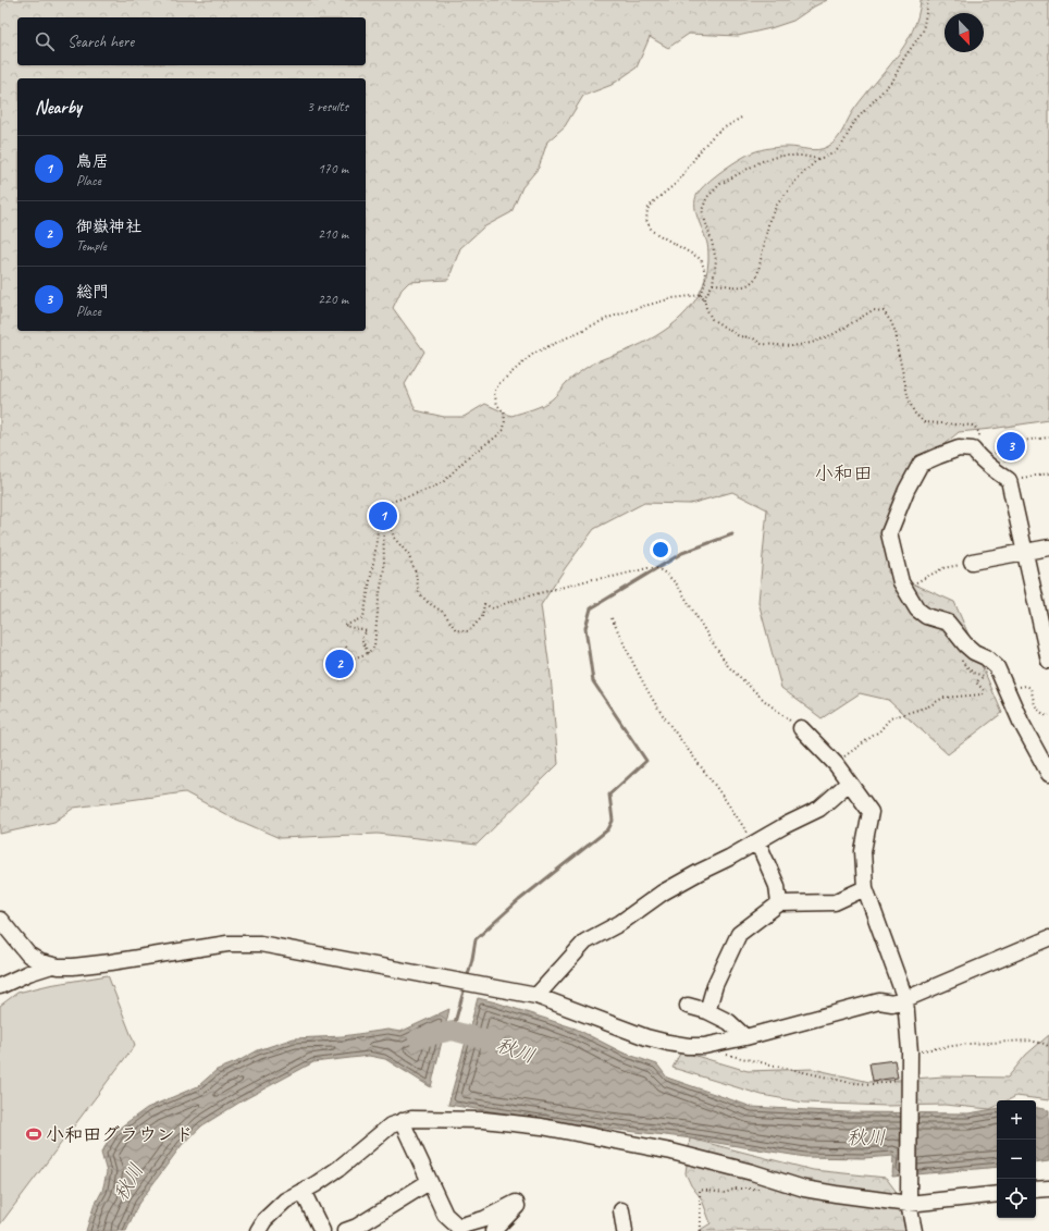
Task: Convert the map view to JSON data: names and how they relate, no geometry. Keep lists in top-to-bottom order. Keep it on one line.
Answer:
{"districts":["小和田"],"water":["秋川"],"places":{"sports":["小和田グラウンド"]},"north":"bottom right","page":{"search":"Search here","heading":["Nearby","3 results"],"list":[{"mark":"1","name":"鳥居","note":"Place","value":"170 m"},{"mark":"2","name":"御嶽神社","note":"Temple","value":"210 m"},{"mark":"3","name":"総門","note":"Place","value":"220 m"}],"pins":["3","1","2"],"map_buttons":["+","−"]}}
